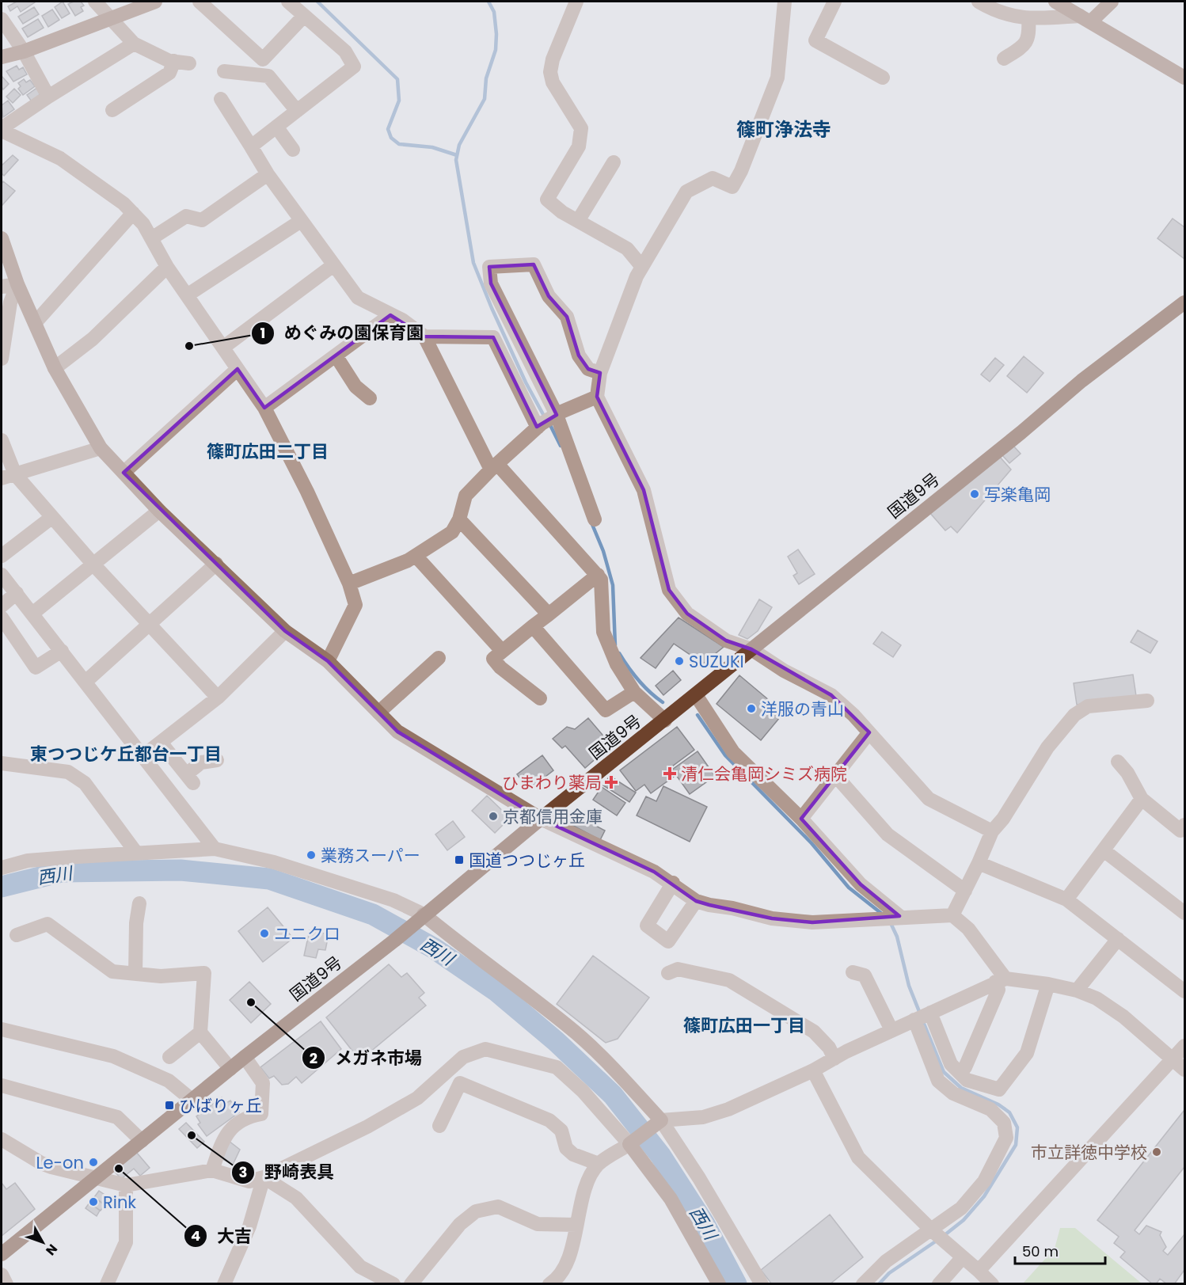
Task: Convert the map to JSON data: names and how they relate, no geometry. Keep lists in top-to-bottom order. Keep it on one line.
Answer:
{"streets":{"highway":["国道9号"]},"districts":["篠町浄法寺","篠町広田二丁目","東つつじケ丘都台一丁目","篠町広田一丁目"],"water":["西川"],"places":{"other":["めぐみの園保育園","写楽亀岡","SUZUKI","洋服の青山","京都信用金庫","業務スーパー","ユニクロ","メガネ市場","野崎表具","市立詳徳中学校","Le-on","大吉","Rink"],"health":["清仁会亀岡シミズ病院","ひまわり薬局"],"transit":["国道つつじヶ丘","ひばりヶ丘"]},"scale_bar":"50 m","north":"bottom right"}
